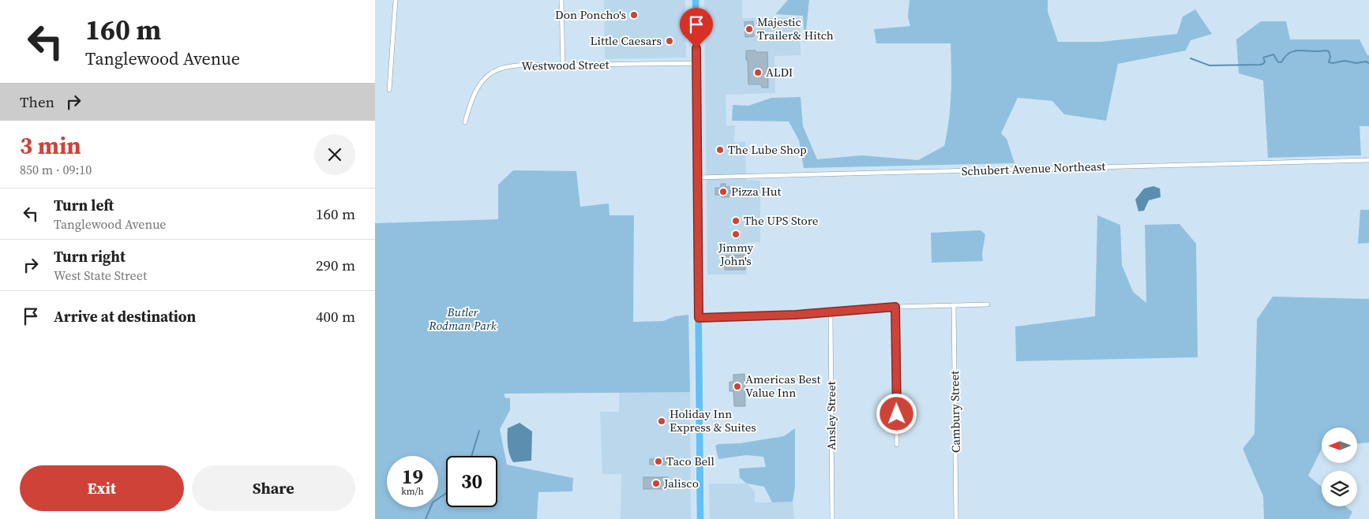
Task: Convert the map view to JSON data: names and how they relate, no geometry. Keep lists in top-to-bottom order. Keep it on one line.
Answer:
{"streets":{"street":["Westwood Street","Schubert Avenue Northeast","Cambury Street","Ansley Street"]},"parks":["Butler Rodman Park"],"places":["Don Poncho's","Majestic Trailer& Hitch","Little Caesars","ALDI","The Lube Shop","Pizza Hut","The UPS Store","Jimmy John's","Americas Best Value Inn","Holiday Inn Express & Suites","Taco Bell","Jalisco"],"north":"left","page":{"turn":["160 m","Tanglewood Avenue"],"then":"Then","heading":["3 min","850 m · 09:10"],"list":[{"name":"Turn left","note":"Tanglewood Avenue","value":"160 m"},{"name":"Turn right","note":"West State Street","value":"290 m"},{"name":"Arrive at destination","value":"400 m"}],"speed":"19 km/h","limit":"30","buttons":["Exit","Share"]}}
